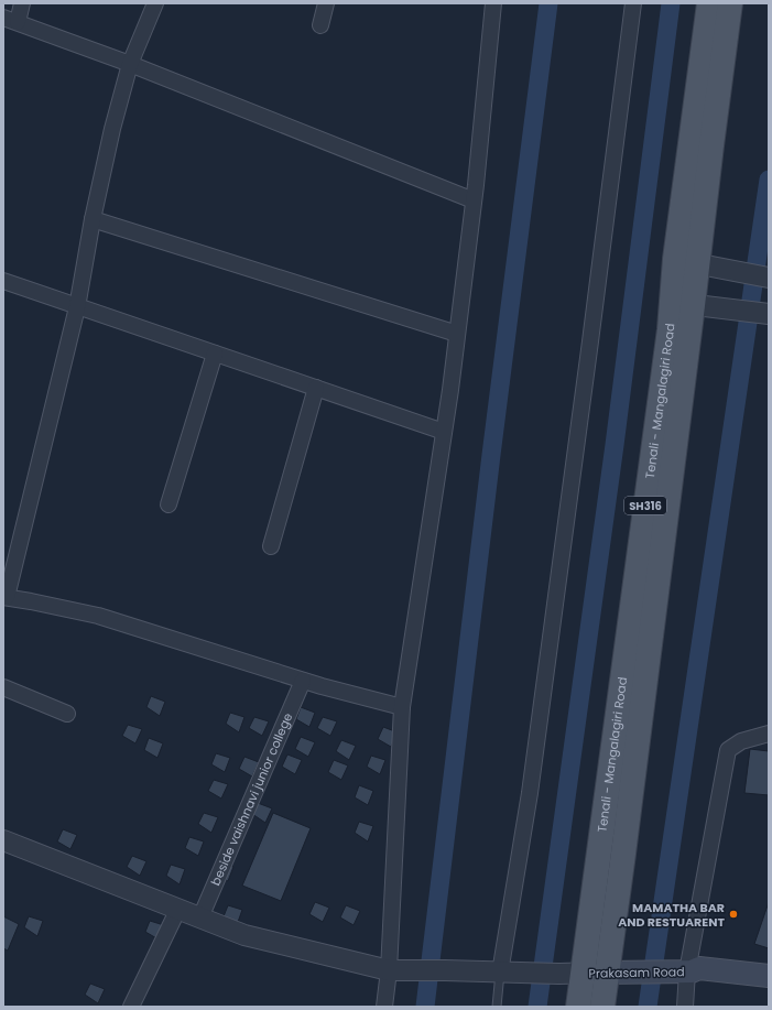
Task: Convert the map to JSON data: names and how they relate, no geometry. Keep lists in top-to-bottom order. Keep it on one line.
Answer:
{"streets":{"main road":["Tenali - Mangalagiri Road","SH316","Prakasam Road"],"street":["beside vaishnavi junior college"]},"crossings":[["Tenali - Mangalagiri Road","Prakasam Road"],["beside vaishnavi junior college","Prakasam Road"]],"places":["MAMATHA BAR AND RESTUARENT"]}
